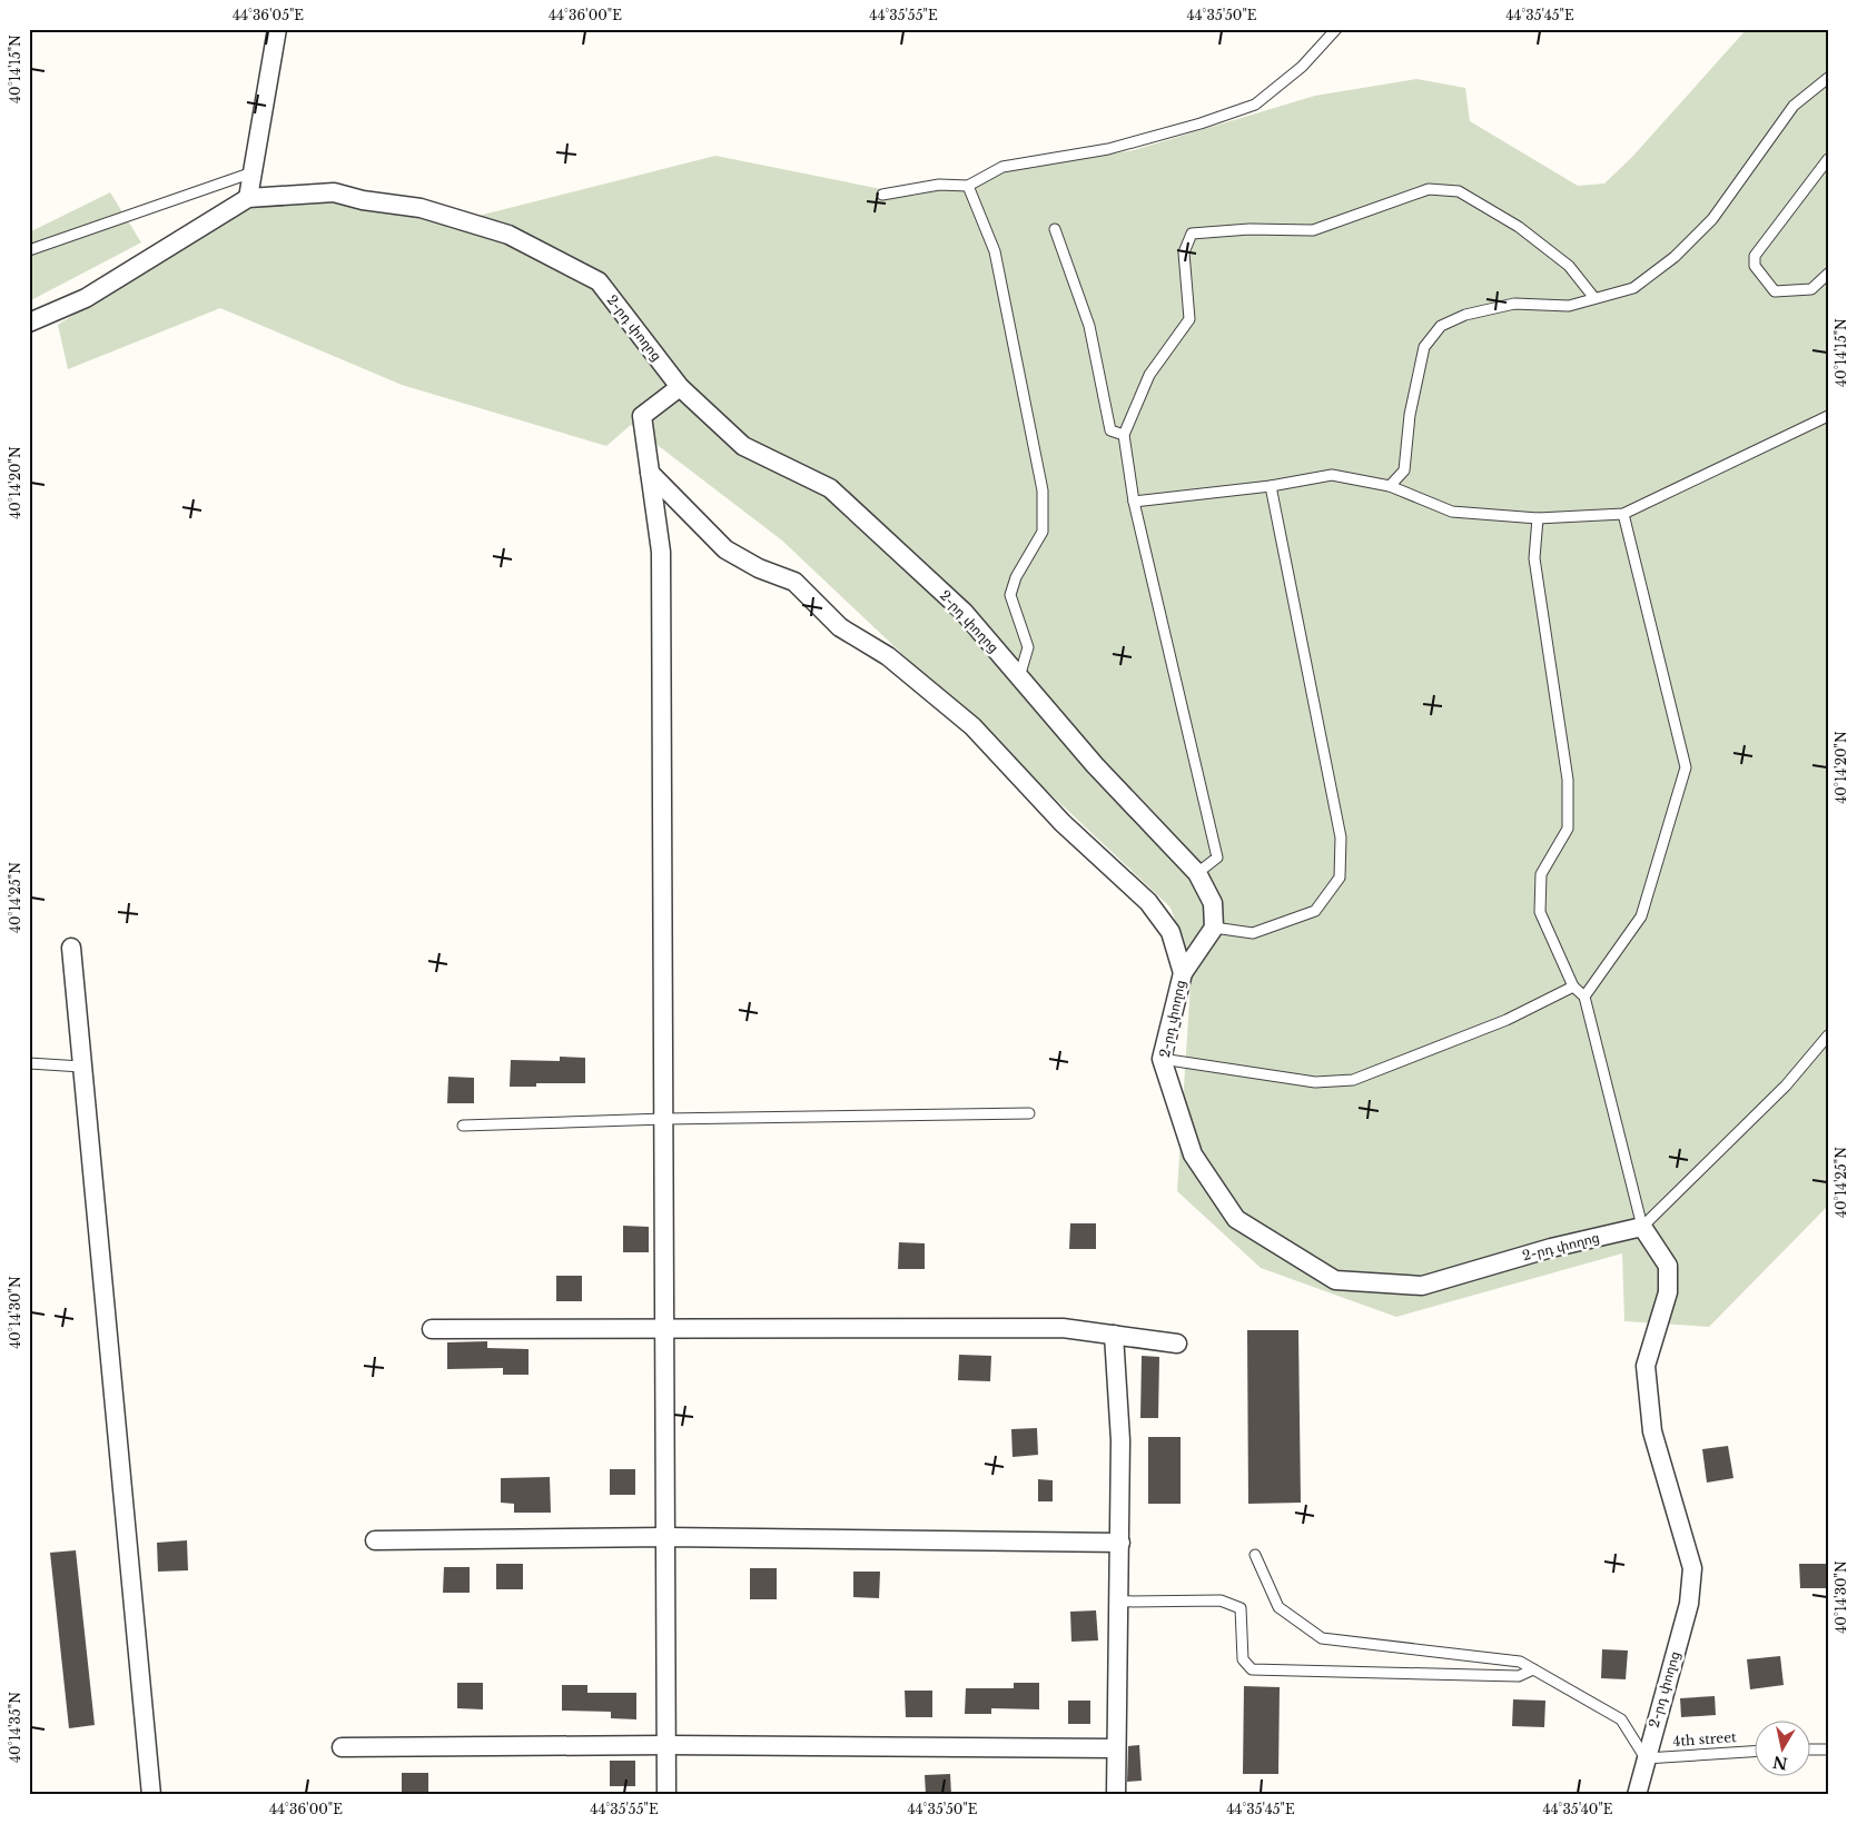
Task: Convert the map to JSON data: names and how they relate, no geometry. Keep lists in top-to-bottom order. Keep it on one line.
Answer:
{"streets":{"street":["2-րդ փողոց"],"lane":["4th street"]},"crossings":[["2-րդ փողոց","4th street"]],"north":"bottom","coordinates":["44°36'05\"E","44°36'00\"E","44°35'55\"E","44°35'50\"E","44°35'45\"E","40°14'15\"N","40°14'20\"N","40°14'25\"N","40°14'30\"N","40°14'35\"N","44°35'40\"E"]}
